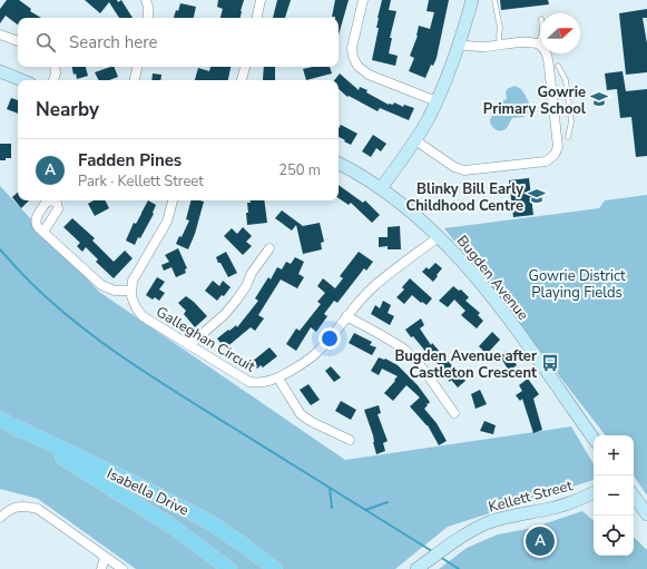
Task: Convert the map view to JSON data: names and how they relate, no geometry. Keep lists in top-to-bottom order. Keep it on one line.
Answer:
{"streets":{"main road":["Isabella Drive"],"street":["Bugden Avenue","Galleghan Circuit","Kellett Street"]},"crossings":[["Bugden Avenue","Galleghan Circuit"]],"parks":["Gowrie District Playing Fields"],"places":{"school or university":["Gowrie Primary School","Blinky Bill Early Childhood Centre"],"bus stop":["Bugden Avenue after Castleton Crescent"]},"north":"right","page":{"search":"Search here","heading":"Nearby","list":[{"mark":"A","name":"Fadden Pines","note":"Park · Kellett Street","value":"250 m"}],"map_buttons":["+","−"],"pins":"A"}}
